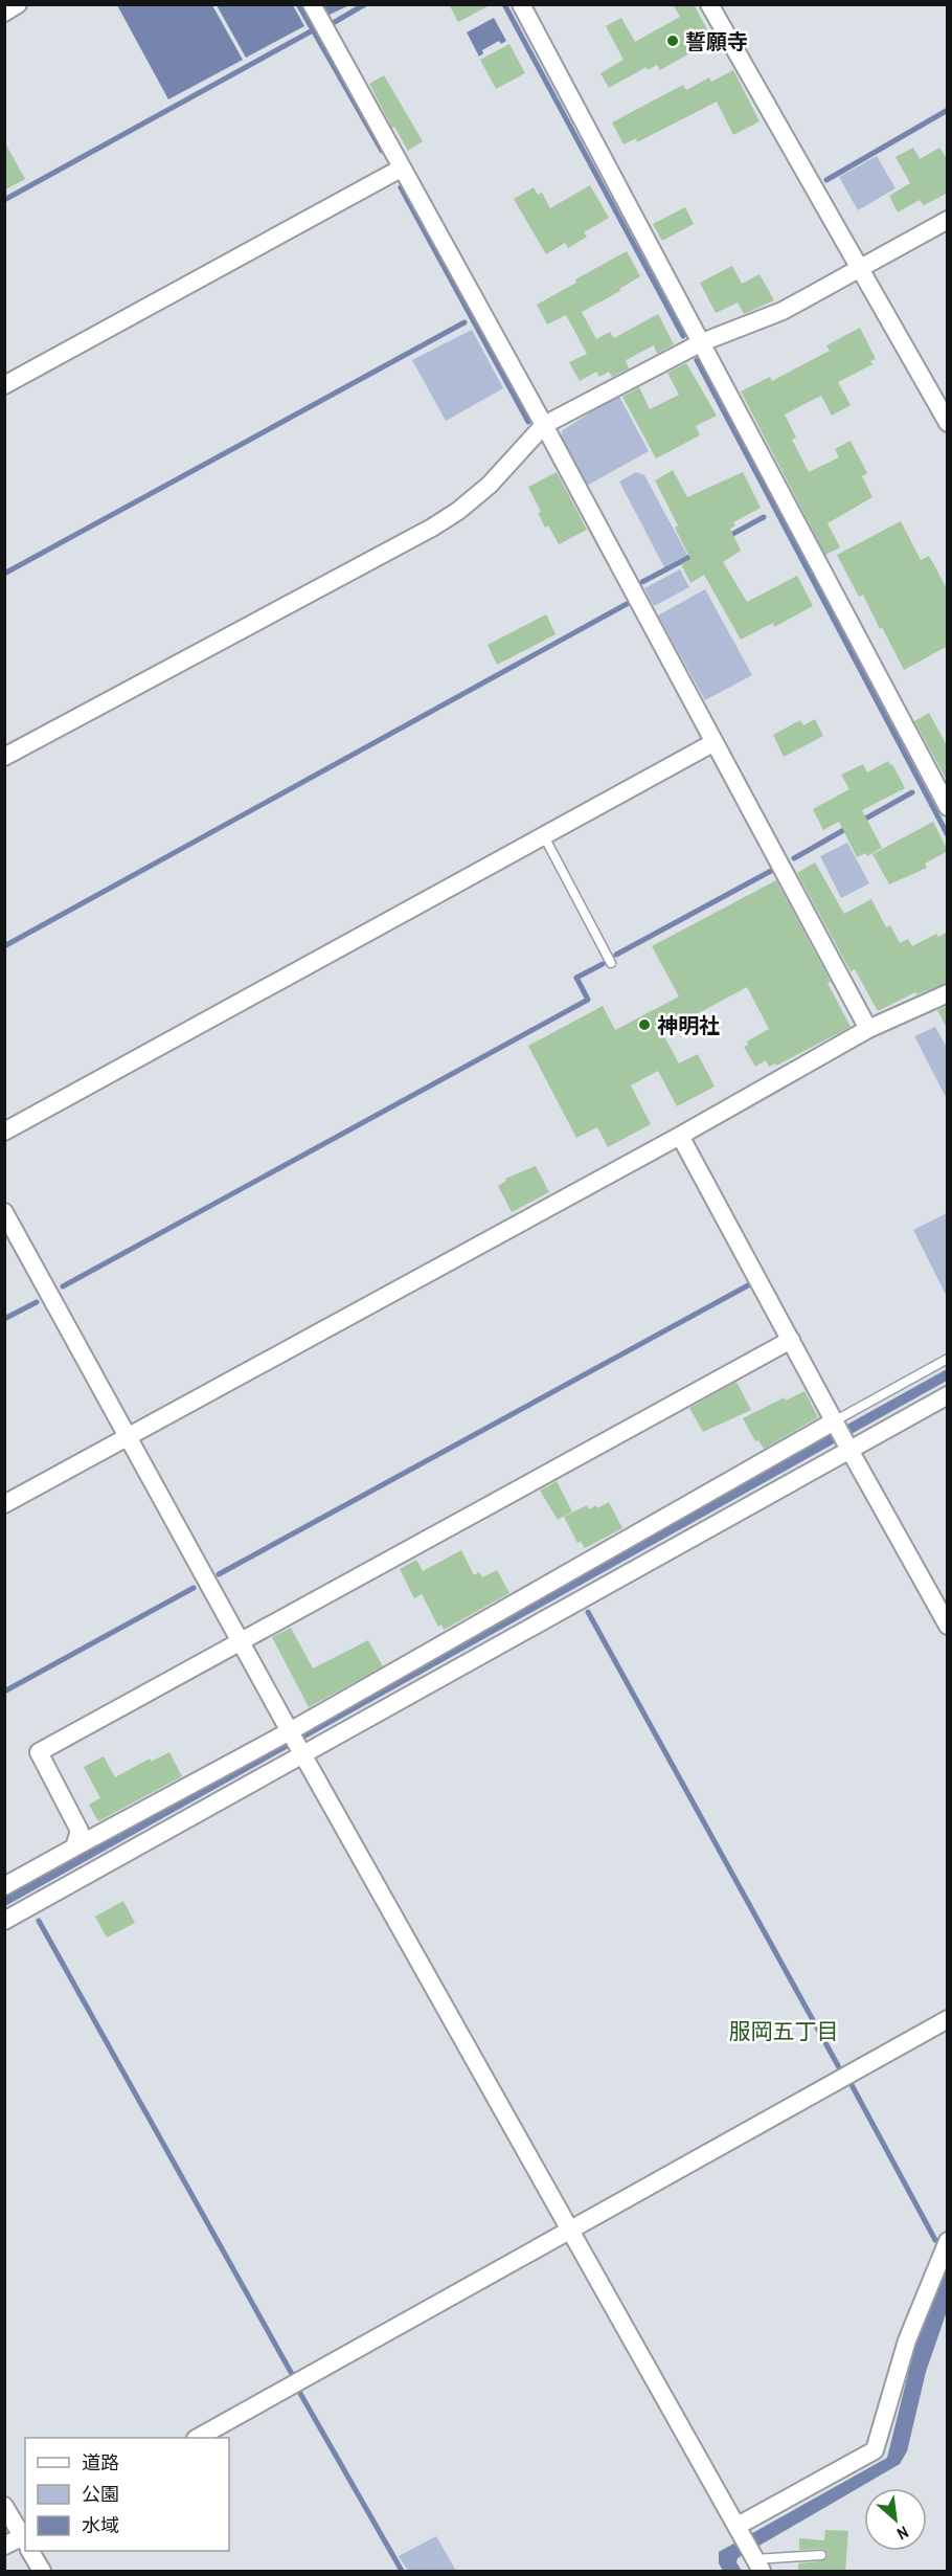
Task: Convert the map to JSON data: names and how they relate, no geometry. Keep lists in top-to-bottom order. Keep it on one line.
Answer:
{"districts":["服岡五丁目"],"places":["誓願寺","神明社"],"legend":["道路","公園","水域"],"north":"bottom right"}
